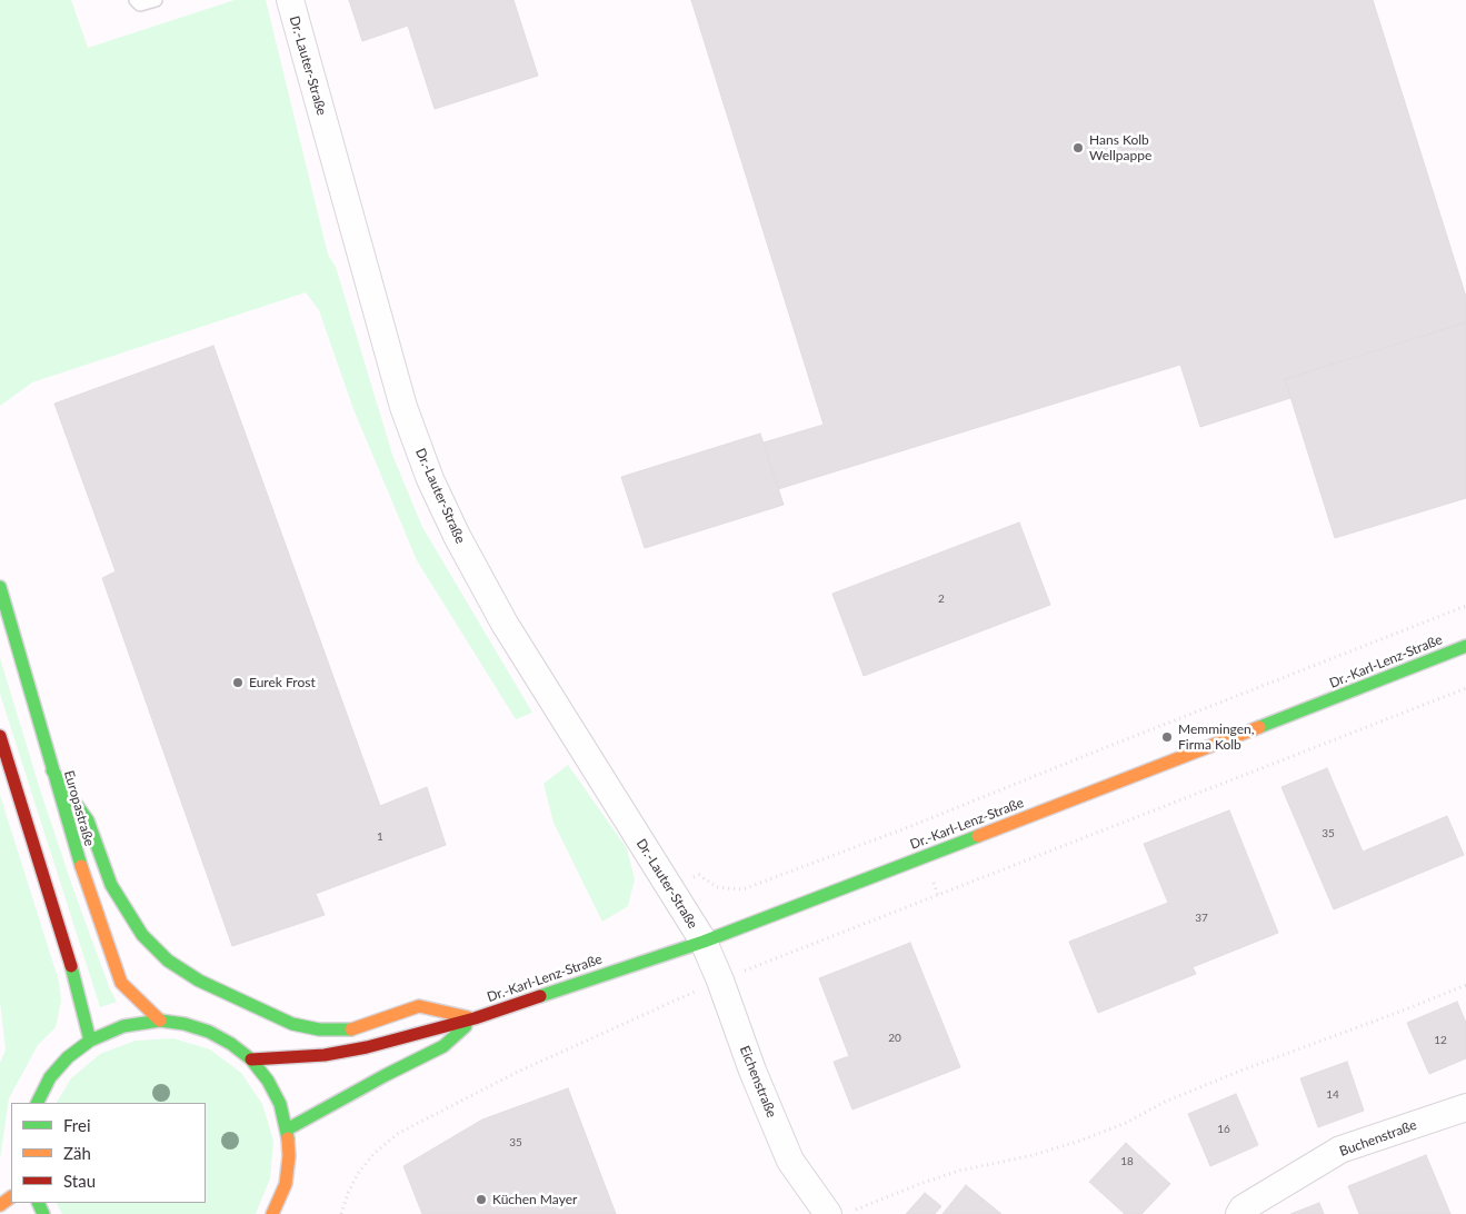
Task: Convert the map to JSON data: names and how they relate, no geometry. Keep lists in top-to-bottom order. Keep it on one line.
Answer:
{"streets":{"main road":["Dr.-Karl-Lenz-Straße","Europastraße"],"street":["Dr.-Lauter-Straße","Eichenstraße","Buchenstraße"]},"crossings":[["Dr.-Lauter-Straße","Dr.-Karl-Lenz-Straße"],["Dr.-Lauter-Straße","Eichenstraße"],["Dr.-Karl-Lenz-Straße","Eichenstraße"]],"places":["Hans Kolb Wellpappe","Eurek Frost","Memmingen, Firma Kolb","Küchen Mayer"],"house_numbers":["2","35","1","37","20","12","14","16","35","18"],"legend":["Frei","Zäh","Stau"]}
